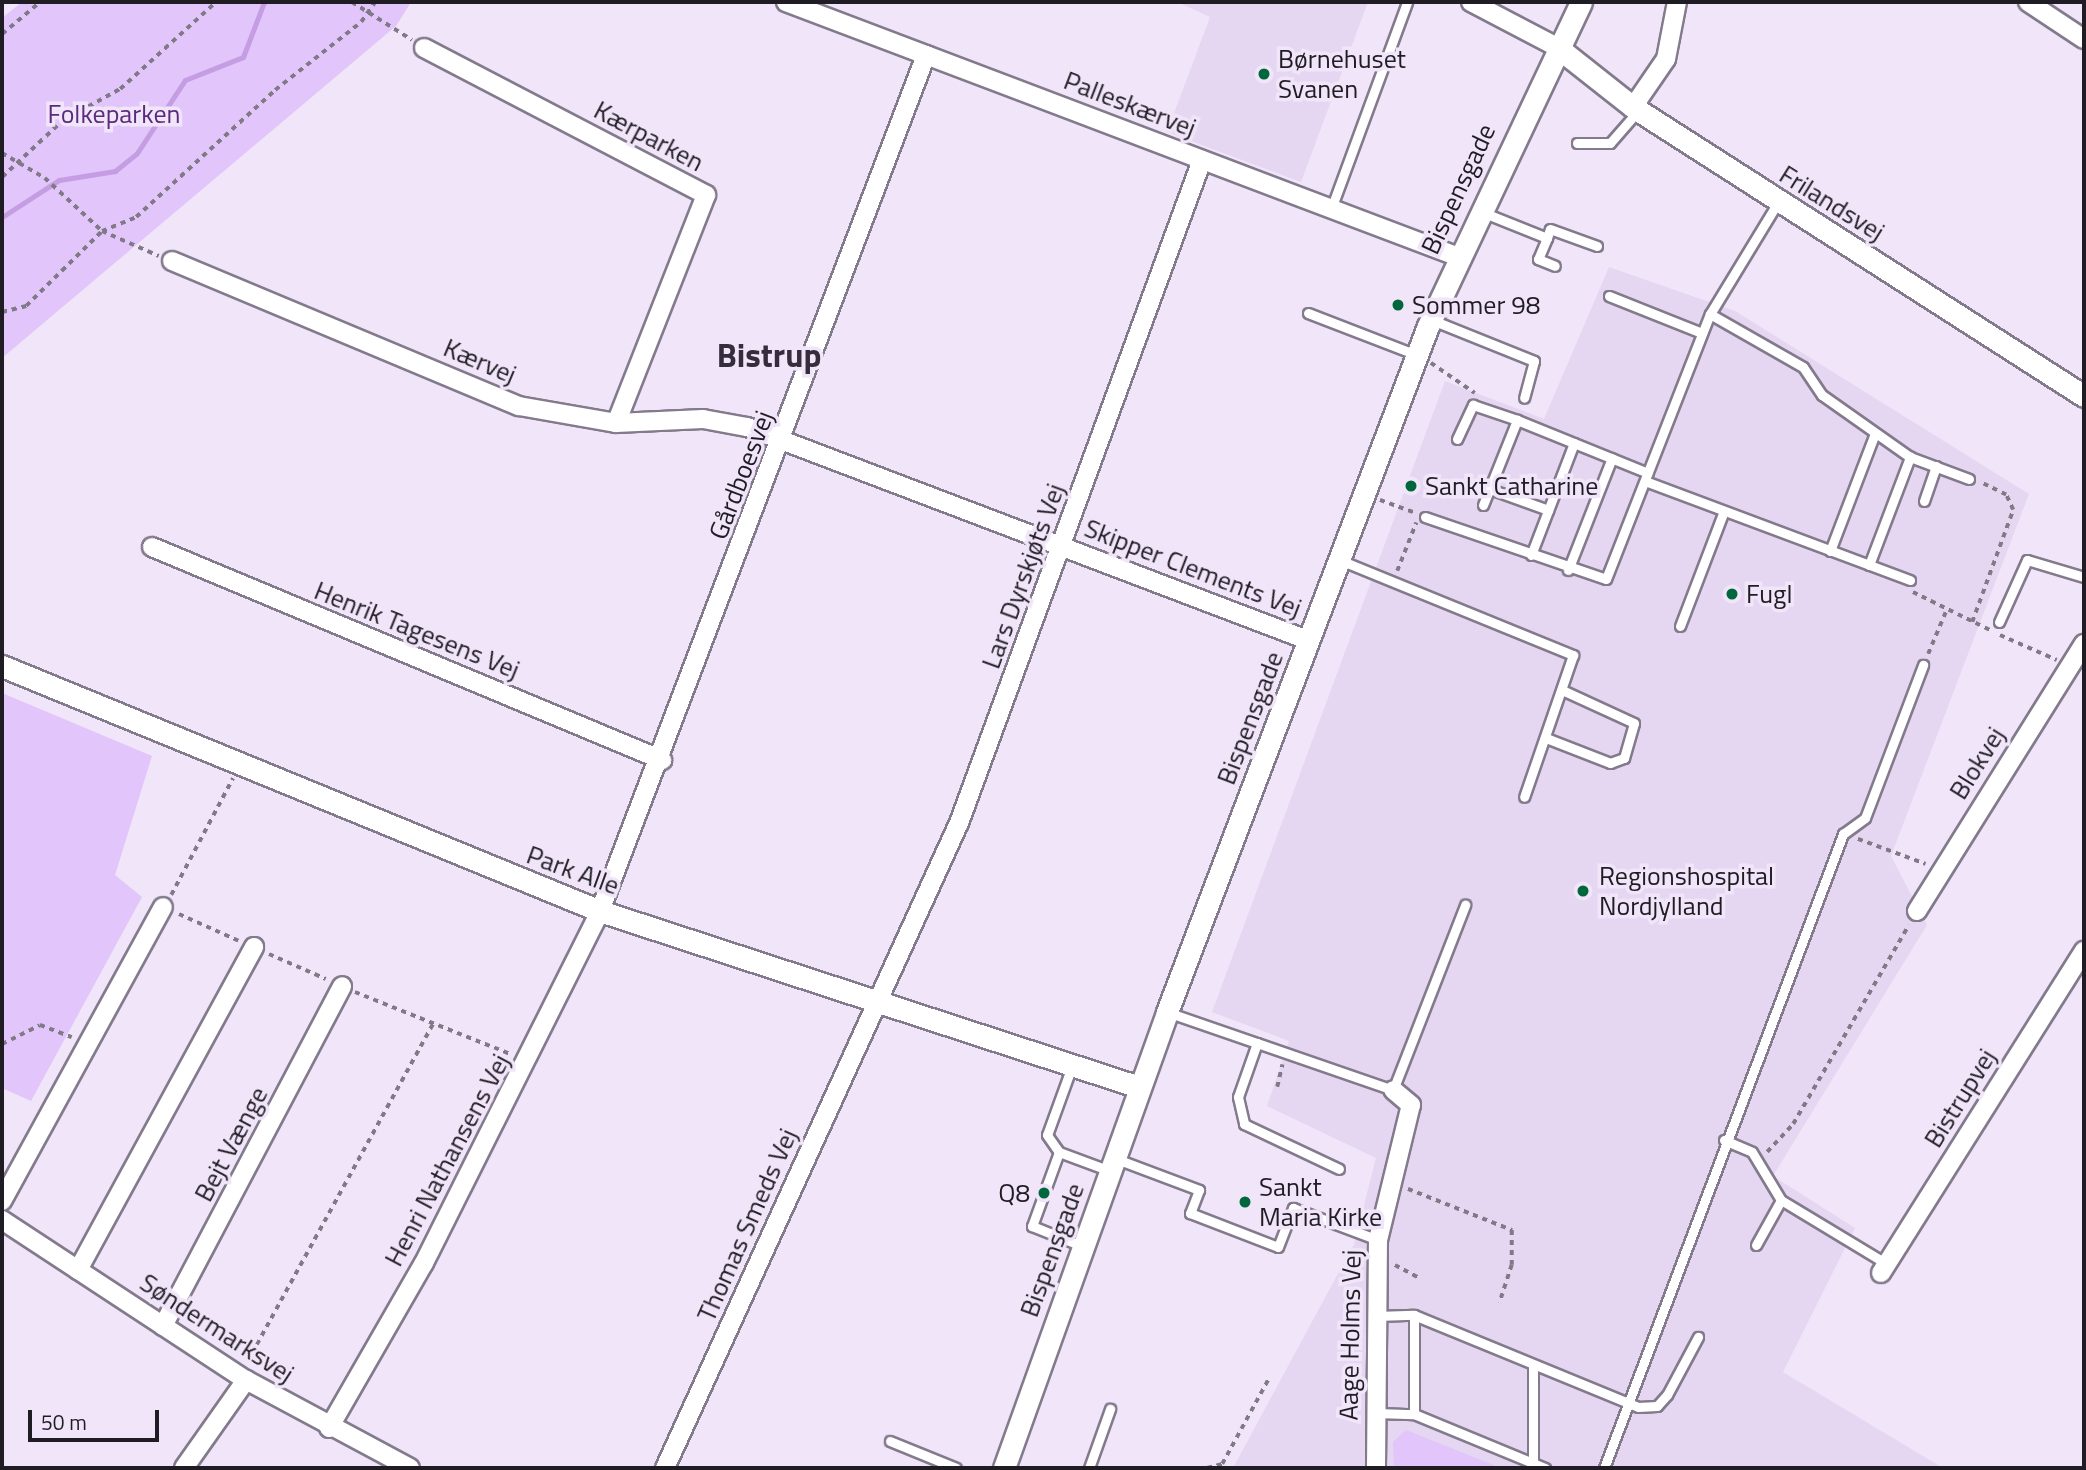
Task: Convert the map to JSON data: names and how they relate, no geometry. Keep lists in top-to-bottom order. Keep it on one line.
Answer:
{"streets":{"street":["Palleskærvej","Kærparken","Bispensgade","Frilandsvej","Kærvej","Gårdboesvej","Skipper Clements Vej","Lars Dyrskjøts Vej","Henrik Tagesens Vej","Blokvej","Park Alle","Bistrupvej","Bejt Vænge","Henri Nathansens Vej","Thomas Smeds Vej","Søndermarksvej","Aage Holms Vej"]},"crossings":[["Palleskærvej","Bispensgade"],["Palleskærvej","Gårdboesvej"],["Palleskærvej","Lars Dyrskjøts Vej"],["Kærparken","Kærvej"],["Bispensgade","Frilandsvej"],["Bispensgade","Skipper Clements Vej"],["Bispensgade","Park Alle"],["Kærvej","Gårdboesvej"],["Kærvej","Skipper Clements Vej"],["Gårdboesvej","Skipper Clements Vej"],["Gårdboesvej","Henrik Tagesens Vej"],["Gårdboesvej","Park Alle"],["Gårdboesvej","Henri Nathansens Vej"],["Skipper Clements Vej","Lars Dyrskjøts Vej"],["Lars Dyrskjøts Vej","Park Alle"],["Lars Dyrskjøts Vej","Thomas Smeds Vej"],["Park Alle","Henri Nathansens Vej"],["Park Alle","Thomas Smeds Vej"],["Bejt Vænge","Søndermarksvej"],["Henri Nathansens Vej","Søndermarksvej"]],"districts":["Bistrup"],"parks":["Folkeparken"],"places":["Børnehuset Svanen","Sommer 98","Sankt Catharine","Fugl","Regionshospital Nordjylland","Q8","Sankt Maria Kirke"],"scale_bar":"50 m"}
